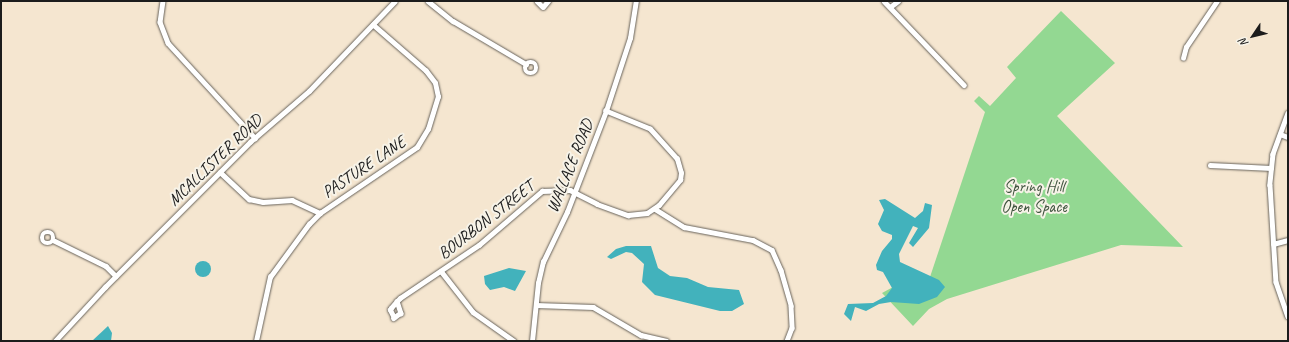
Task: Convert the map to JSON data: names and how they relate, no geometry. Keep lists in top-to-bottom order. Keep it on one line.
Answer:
{"streets":{"street":["MCALLISTER ROAD","WALLACE ROAD","PASTURE LANE","BOURBON STREET"]},"crossings":[["MCALLISTER ROAD","PASTURE LANE"],["WALLACE ROAD","BOURBON STREET"]],"parks":["Spring Hill Open Space"],"north":"bottom left"}
